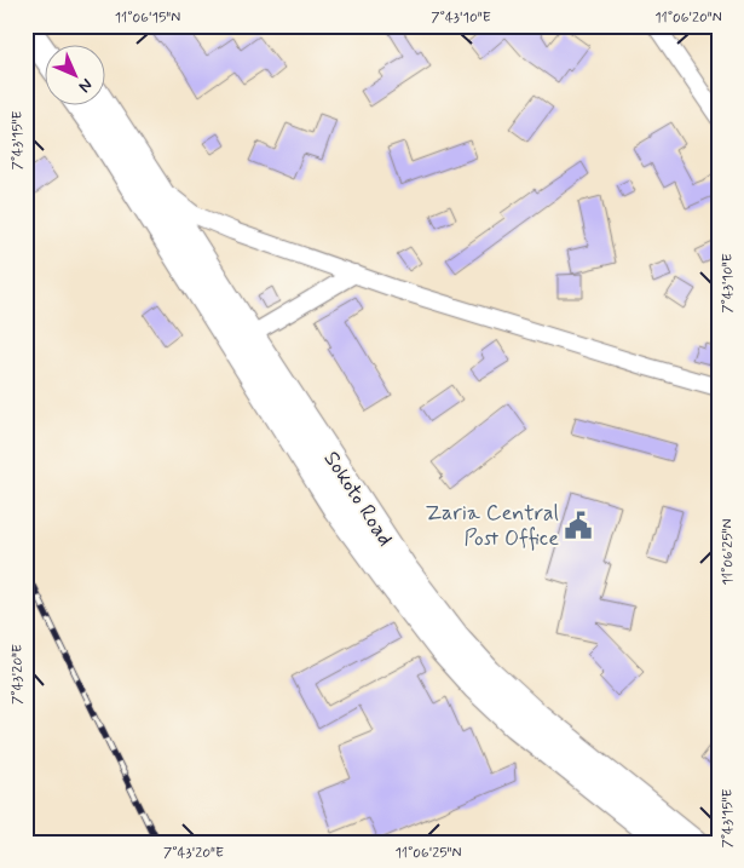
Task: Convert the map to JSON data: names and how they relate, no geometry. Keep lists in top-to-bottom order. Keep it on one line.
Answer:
{"streets":{"main road":["Sokoto Road"]},"places":{"public building":["Zaria Central Post Office"]},"north":"bottom right","coordinates":["11°06'15\"N","7°43'10\"E","11°06'20\"N","7°43'15\"E","11°06'25\"N","7°43'20\"E"]}
